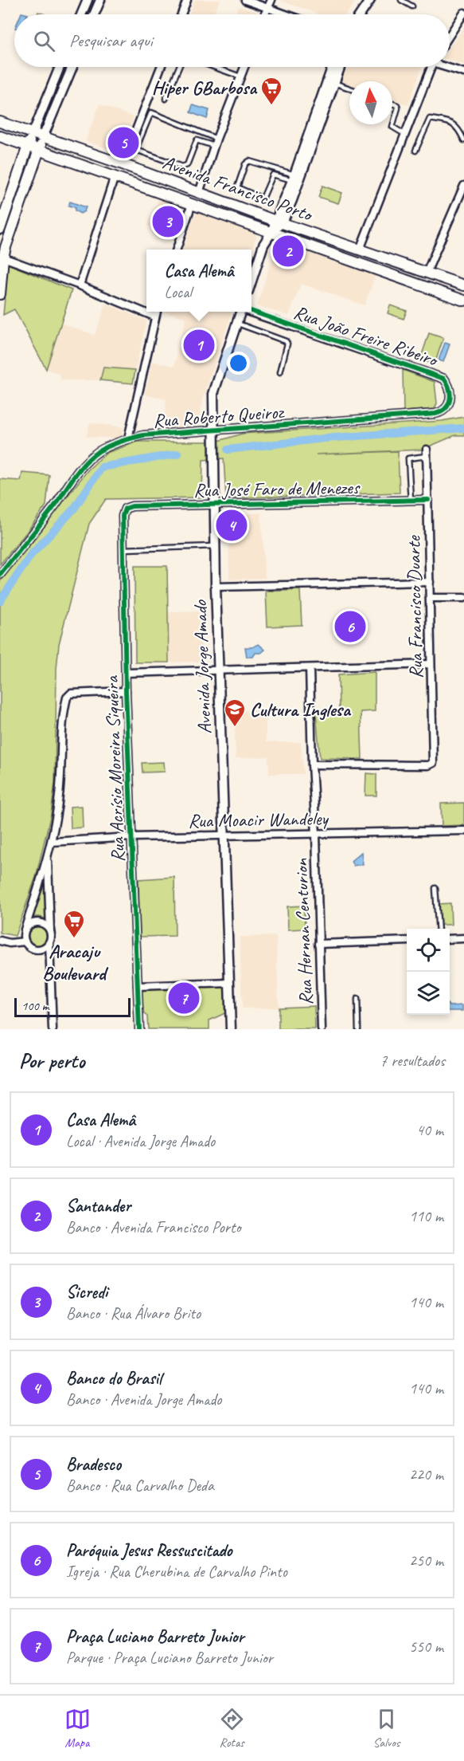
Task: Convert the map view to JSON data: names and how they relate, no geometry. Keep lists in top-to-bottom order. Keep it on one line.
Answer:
{"streets":{"main road":["Avenida Francisco Porto"],"street":["Rua João Freire Ribeiro","Rua Roberto Queiroz","Rua José Faro de Menezes","Rua Francisco Duarte","Avenida Jorge Amado","Rua Acrísio Moreira Siqueira","Rua Moacir Wandeley","Rua Hernan Centurion"]},"crossings":[["Rua João Freire Ribeiro","Rua Roberto Queiroz"],["Rua Roberto Queiroz","Avenida Jorge Amado"],["Rua José Faro de Menezes","Rua Francisco Duarte"],["Rua José Faro de Menezes","Avenida Jorge Amado"],["Rua José Faro de Menezes","Rua Acrísio Moreira Siqueira"],["Rua Francisco Duarte","Rua Hernan Centurion"],["Avenida Jorge Amado","Rua Moacir Wandeley"],["Rua Acrísio Moreira Siqueira","Rua Moacir Wandeley"],["Rua Moacir Wandeley","Rua Hernan Centurion"]],"places":{"supermarket":["Hiper GBarbosa","Aracaju Boulevard"],"school or university":["Cultura Inglesa"]},"scale_bar":"100 m","north":"top","page":{"search":"Pesquisar aqui","pins":["5","3","2","1","4","6","7"],"popup":["Casa Alemâ","Local"],"scale":"100 m","heading":["Por perto","7 resultados"],"list":[{"mark":"1","name":"Casa Alemâ","note":"Local · Avenida Jorge Amado","value":"40 m"},{"mark":"2","name":"Santander","note":"Banco · Avenida Francisco Porto","value":"110 m"},{"mark":"3","name":"Sicredi","note":"Banco · Rua Álvaro Brito","value":"140 m"},{"mark":"4","name":"Banco do Brasil","note":"Banco · Avenida Jorge Amado","value":"140 m"},{"mark":"5","name":"Bradesco","note":"Banco · Rua Carvalho Deda","value":"220 m"},{"mark":"6","name":"Paróquia Jesus Ressuscitado","note":"Igreja · Rua Cherubina de Carvalho Pinto","value":"250 m"},{"mark":"7","name":"Praça Luciano Barreto Junior","note":"Parque · Praça Luciano Barreto Junior","value":"550 m"}],"nav":["Mapa","Rotas","Salvos"]}}
